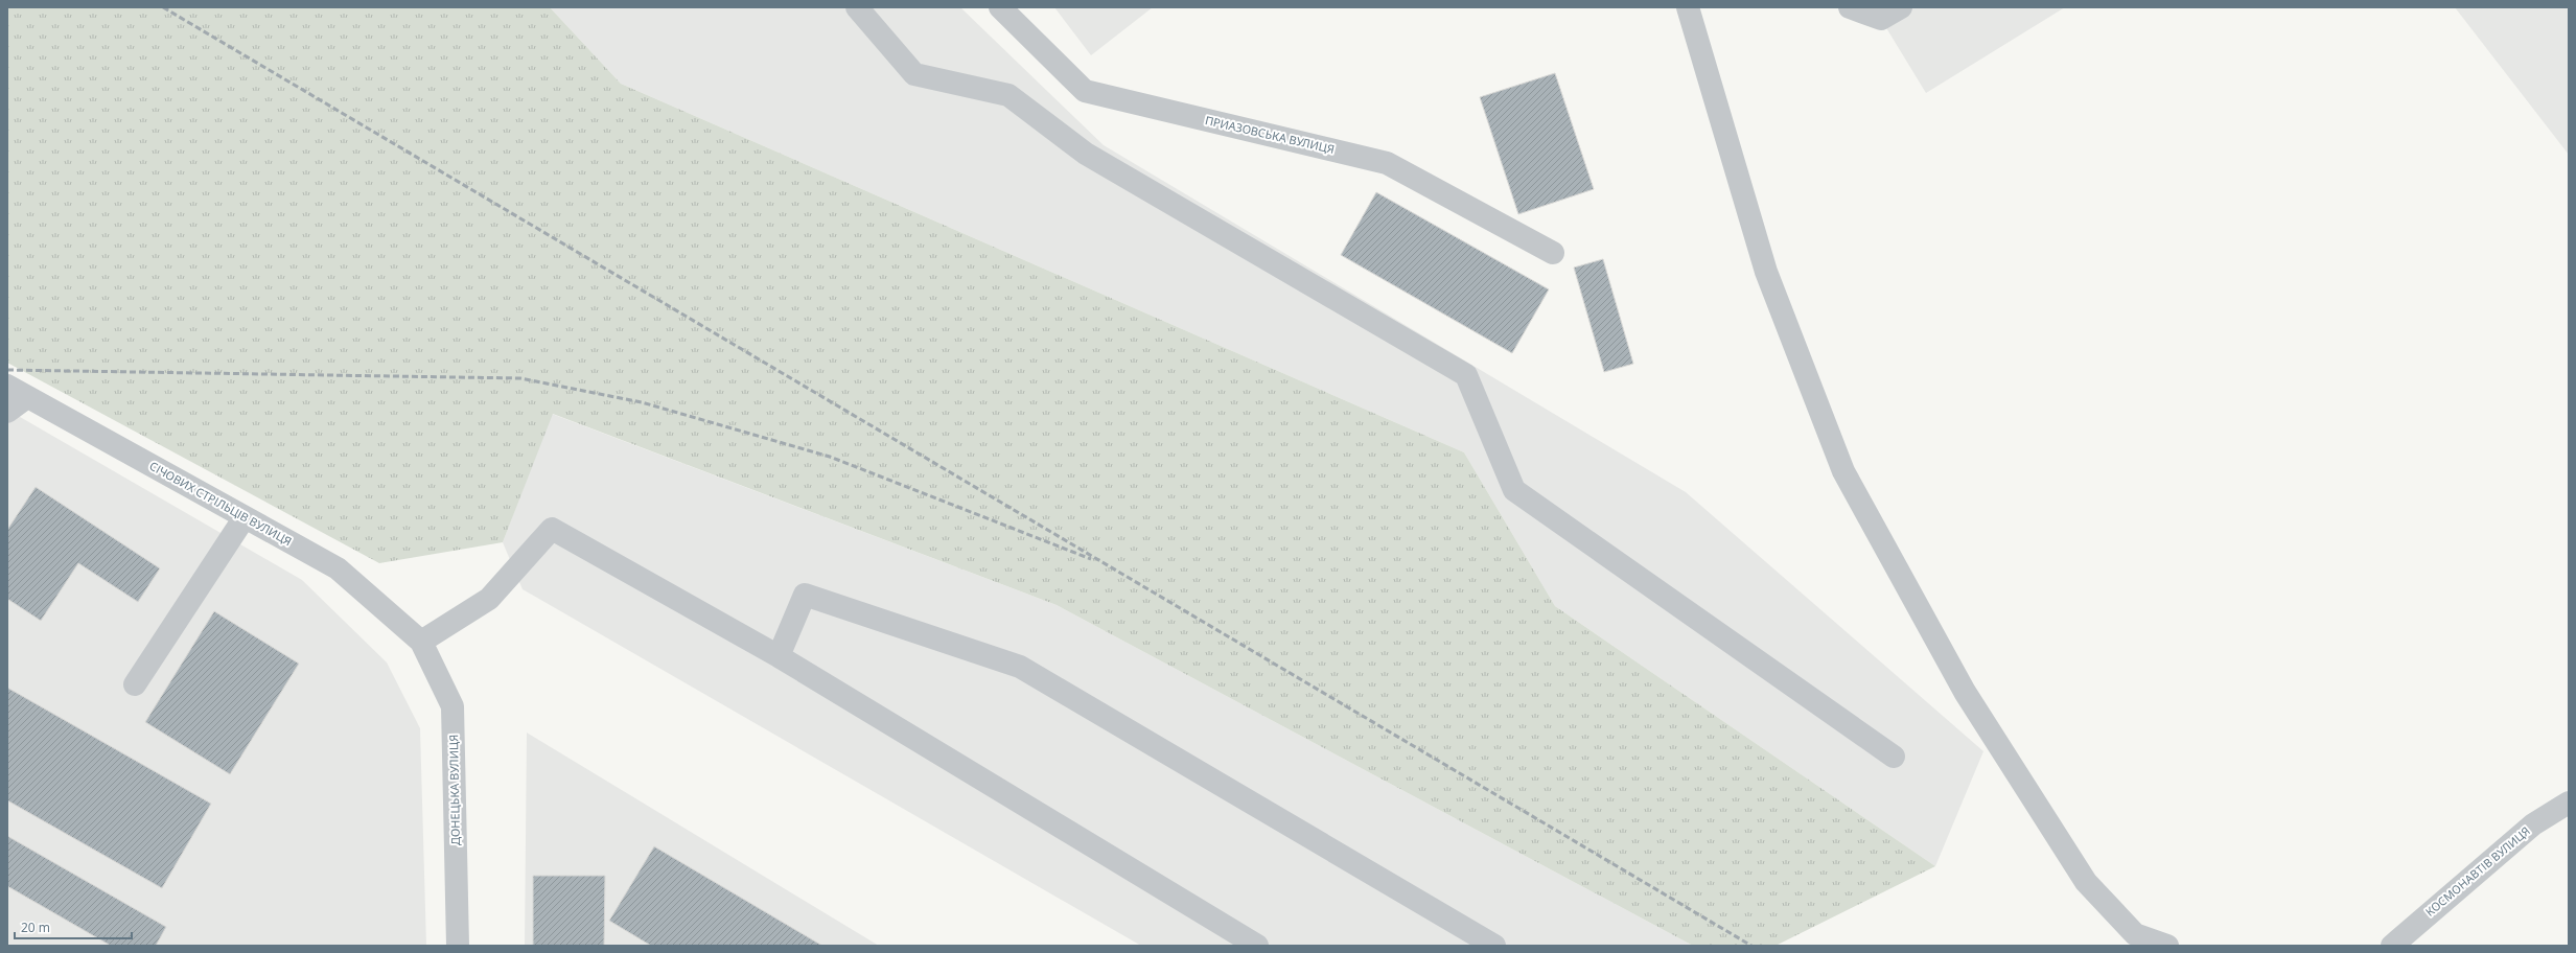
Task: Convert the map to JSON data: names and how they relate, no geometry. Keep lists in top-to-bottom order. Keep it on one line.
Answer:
{"streets":{"street":["ПРИАЗОВСЬКА ВУЛИЦЯ","СІЧОВИХ СТРІЛЬЦІВ ВУЛИЦЯ","ДОНЕЦЬКА ВУЛИЦЯ","КОСМОНАВТІВ ВУЛИЦЯ"]},"crossings":[["СІЧОВИХ СТРІЛЬЦІВ ВУЛИЦЯ","ДОНЕЦЬКА ВУЛИЦЯ"]],"scale_bar":"20 m"}
